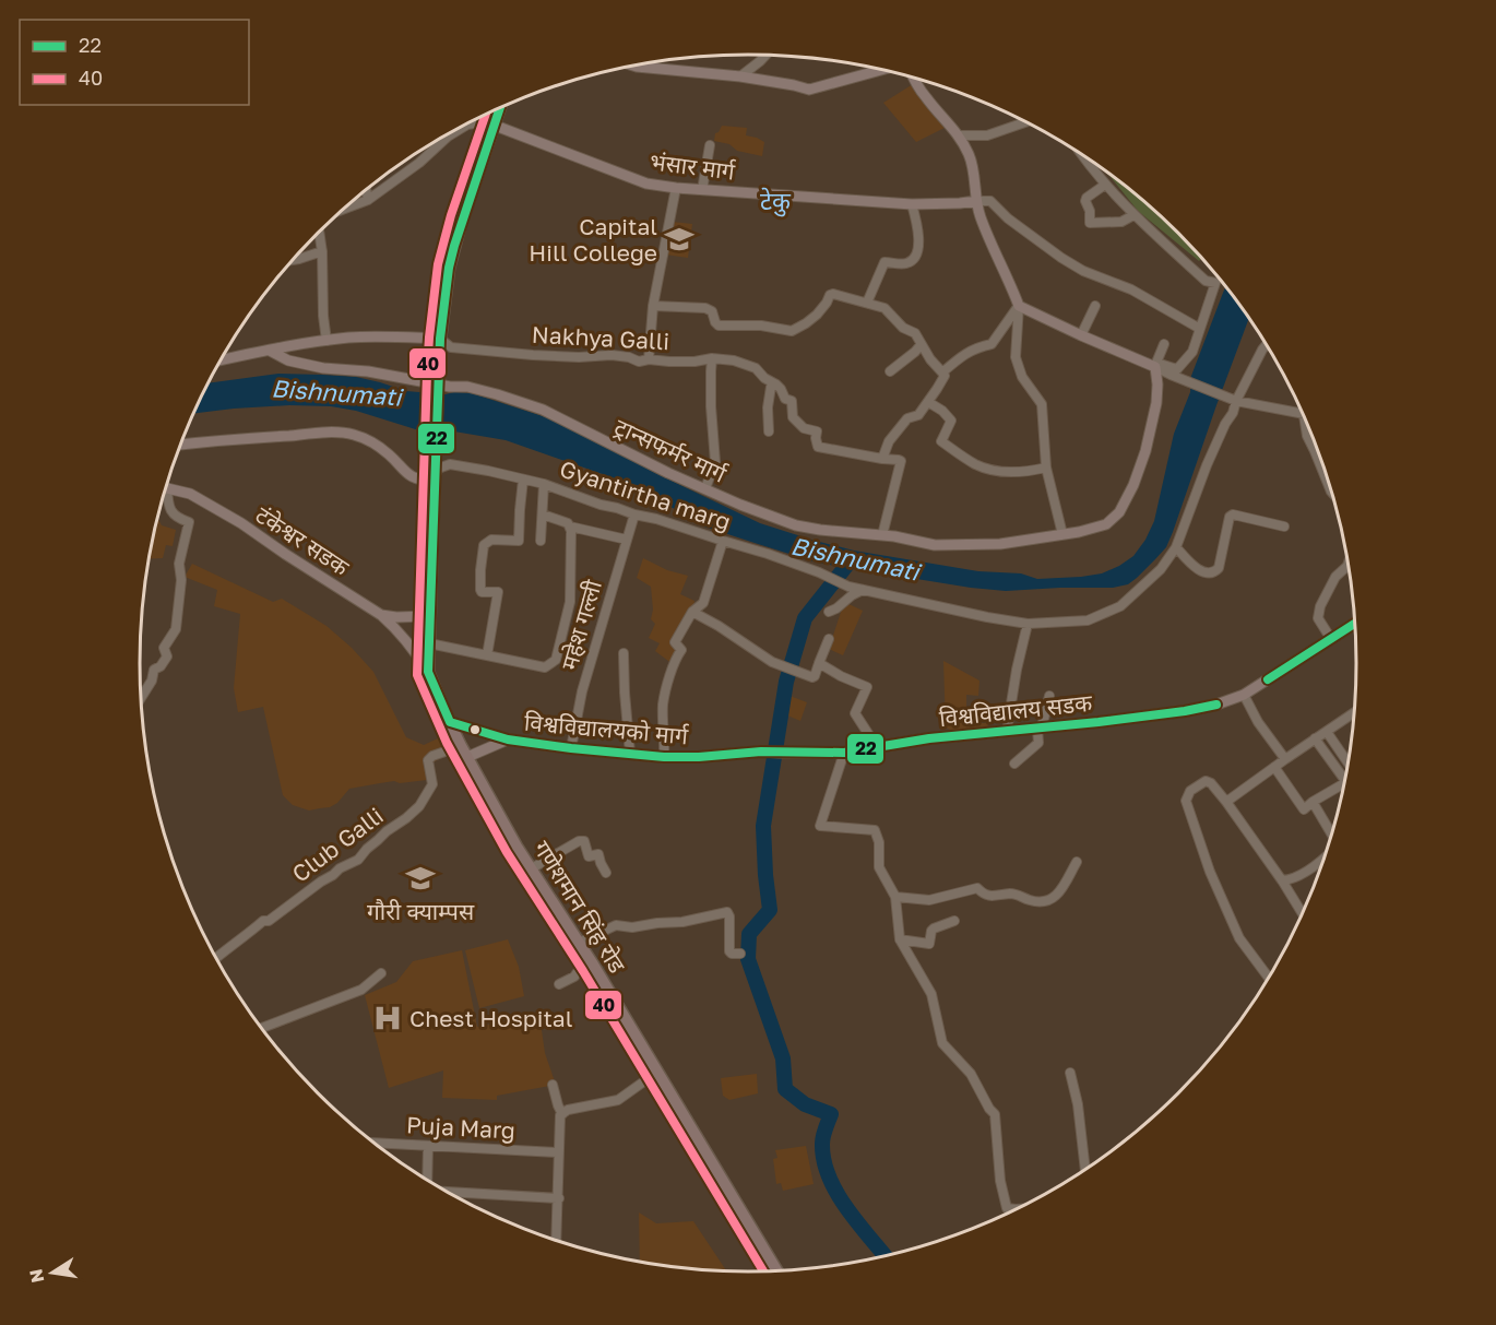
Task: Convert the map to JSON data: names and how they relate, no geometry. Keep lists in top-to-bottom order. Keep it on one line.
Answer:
{"streets":{"highway":["गणेशमान सिंह रोड"],"main road":["भंसार मार्ग","ट्रान्सफर्मर मार्ग","टंकेश्वर सडक","विश्वविद्यालय सडक","विश्वविद्यालयको मार्ग"],"street":["Nakhya Galli","Gyantirtha marg","महेश गल्ली","Club Galli","Puja Marg"]},"crossings":[["Gyantirtha marg","महेश गल्ली"],["टंकेश्वर सडक","गणेशमान सिंह रोड"],["महेश गल्ली","विश्वविद्यालयको मार्ग"],["विश्वविद्यालय सडक","विश्वविद्यालयको मार्ग"],["विश्वविद्यालयको मार्ग","गणेशमान सिंह रोड"],["Club Galli","गणेशमान सिंह रोड"]],"districts":["टेकु"],"water":["Bishnumati"],"places":{"school or university":["Capital Hill College","गौरी क्याम्पस"],"hospital":["Chest Hospital"]},"lines":["transit line 22","transit line 40"],"legend":["22","40"],"north":"left"}
